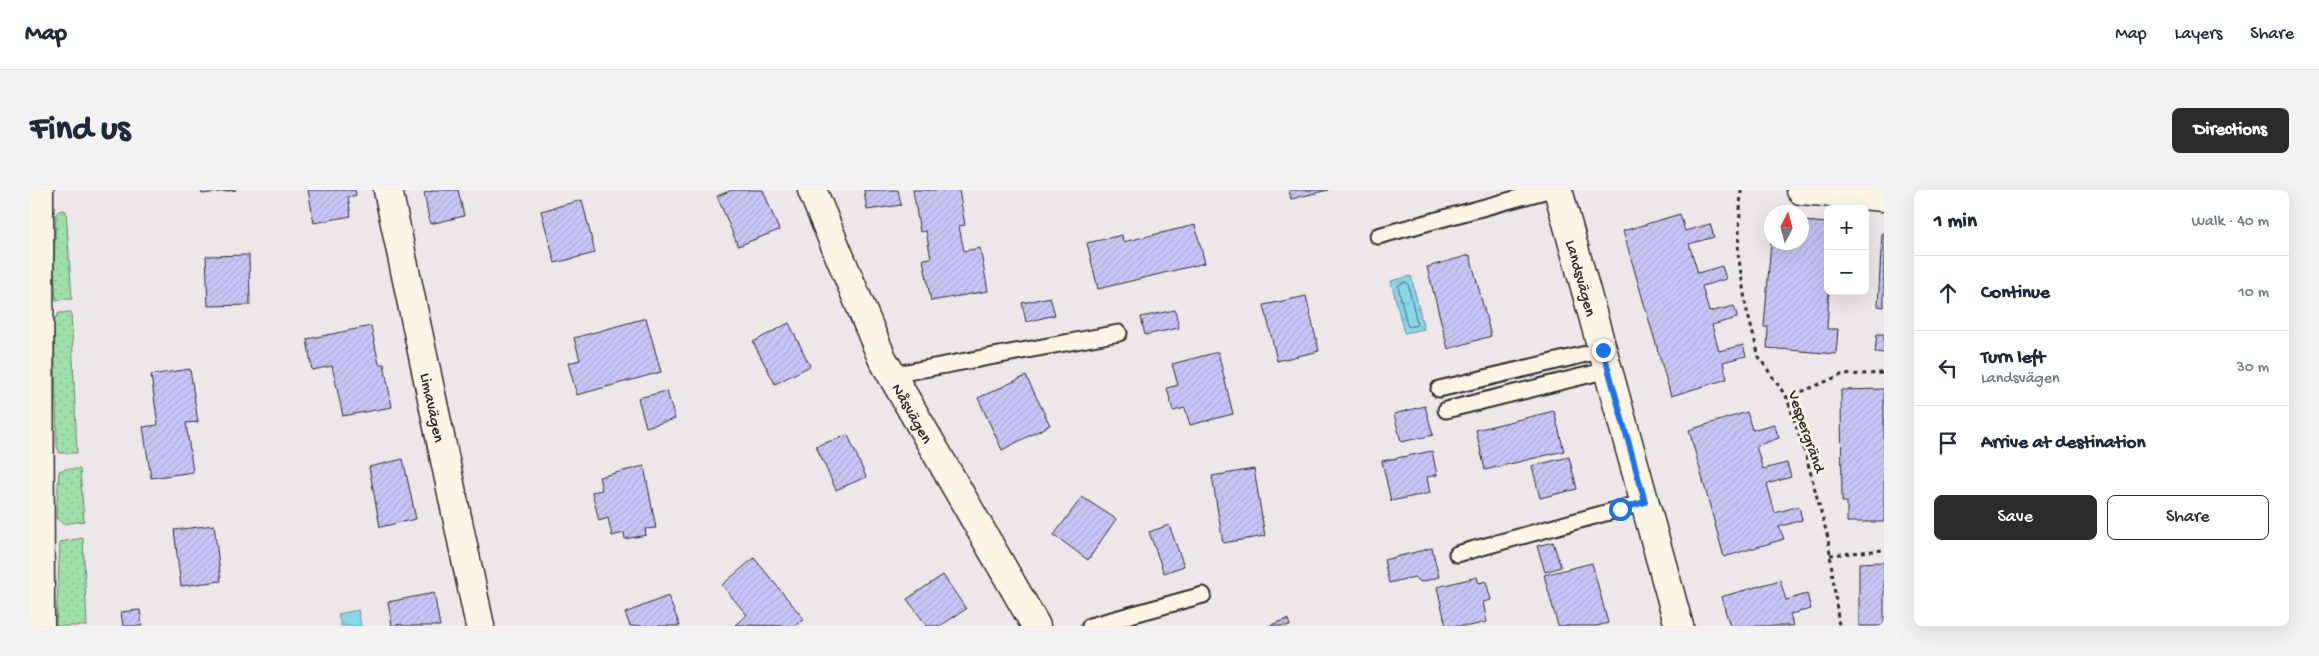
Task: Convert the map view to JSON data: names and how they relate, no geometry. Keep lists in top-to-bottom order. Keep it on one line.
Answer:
{"streets":{"street":["Landsvägen","Limavägen","Nåsvägen"],"path":["Vespergränd"]},"north":"top","page":{"header":"Map","nav":["Map","Layers","Share"],"buttons":["Directions",["Save","Share"]],"title":"Find us","heading":["1 min","Walk · 40 m"],"map_buttons":["+","−"],"list":[["Continue","10 m"],["Turn left","Landsvägen","30 m"],"Arrive at destination"]}}
